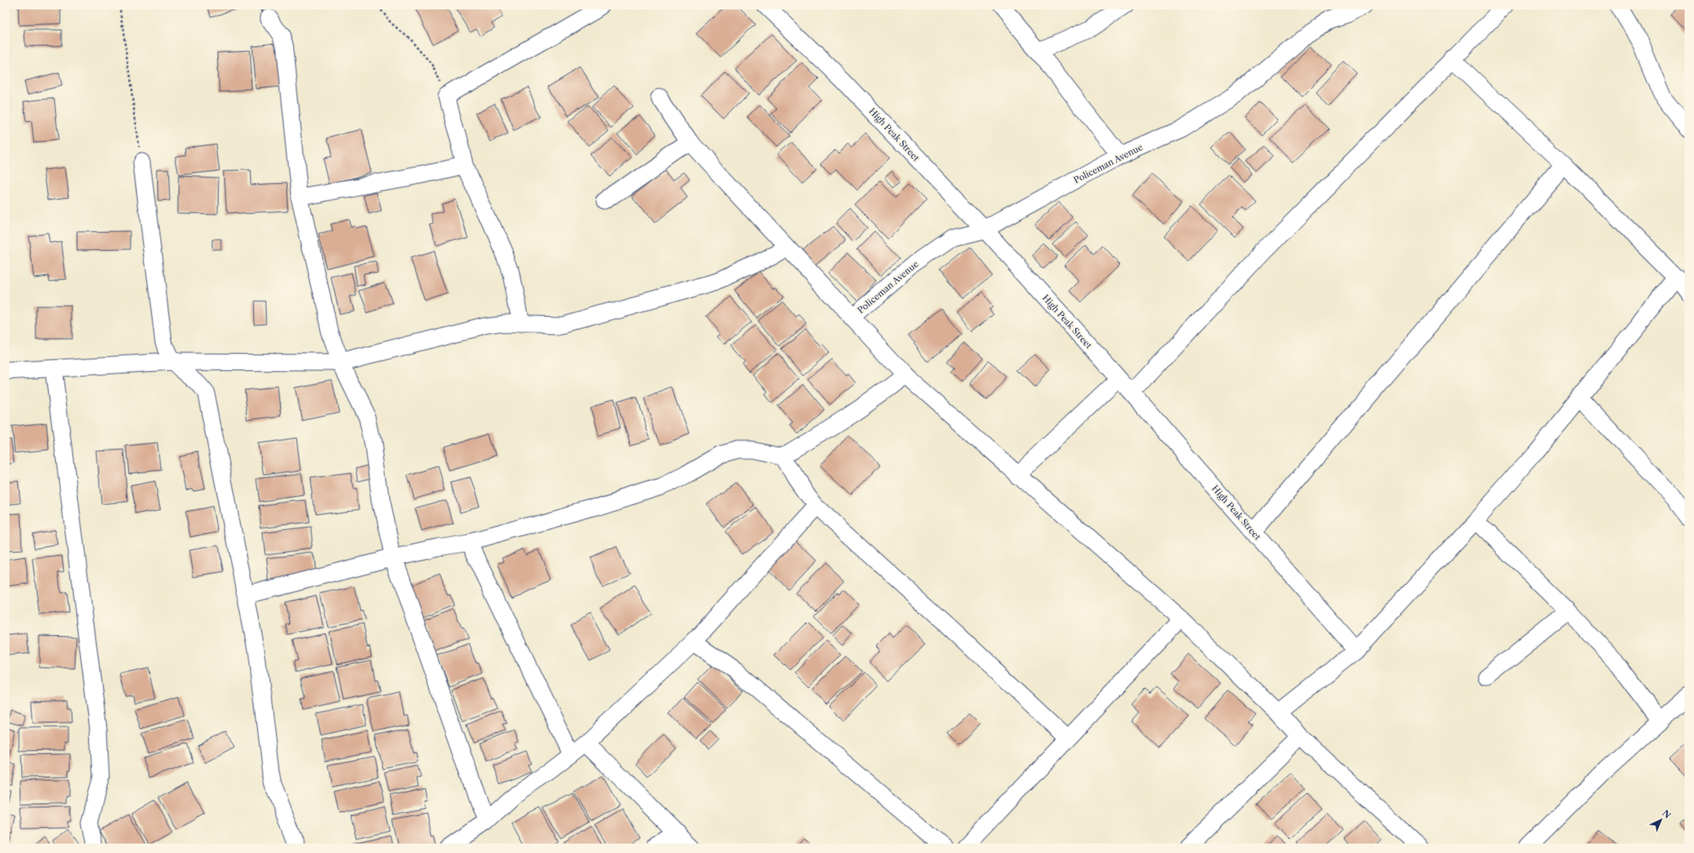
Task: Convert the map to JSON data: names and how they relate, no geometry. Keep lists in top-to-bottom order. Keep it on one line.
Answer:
{"streets":{"street":["High Peak Street","Policeman Avenue"]},"crossings":[["High Peak Street","Policeman Avenue"]],"north":"top right"}
